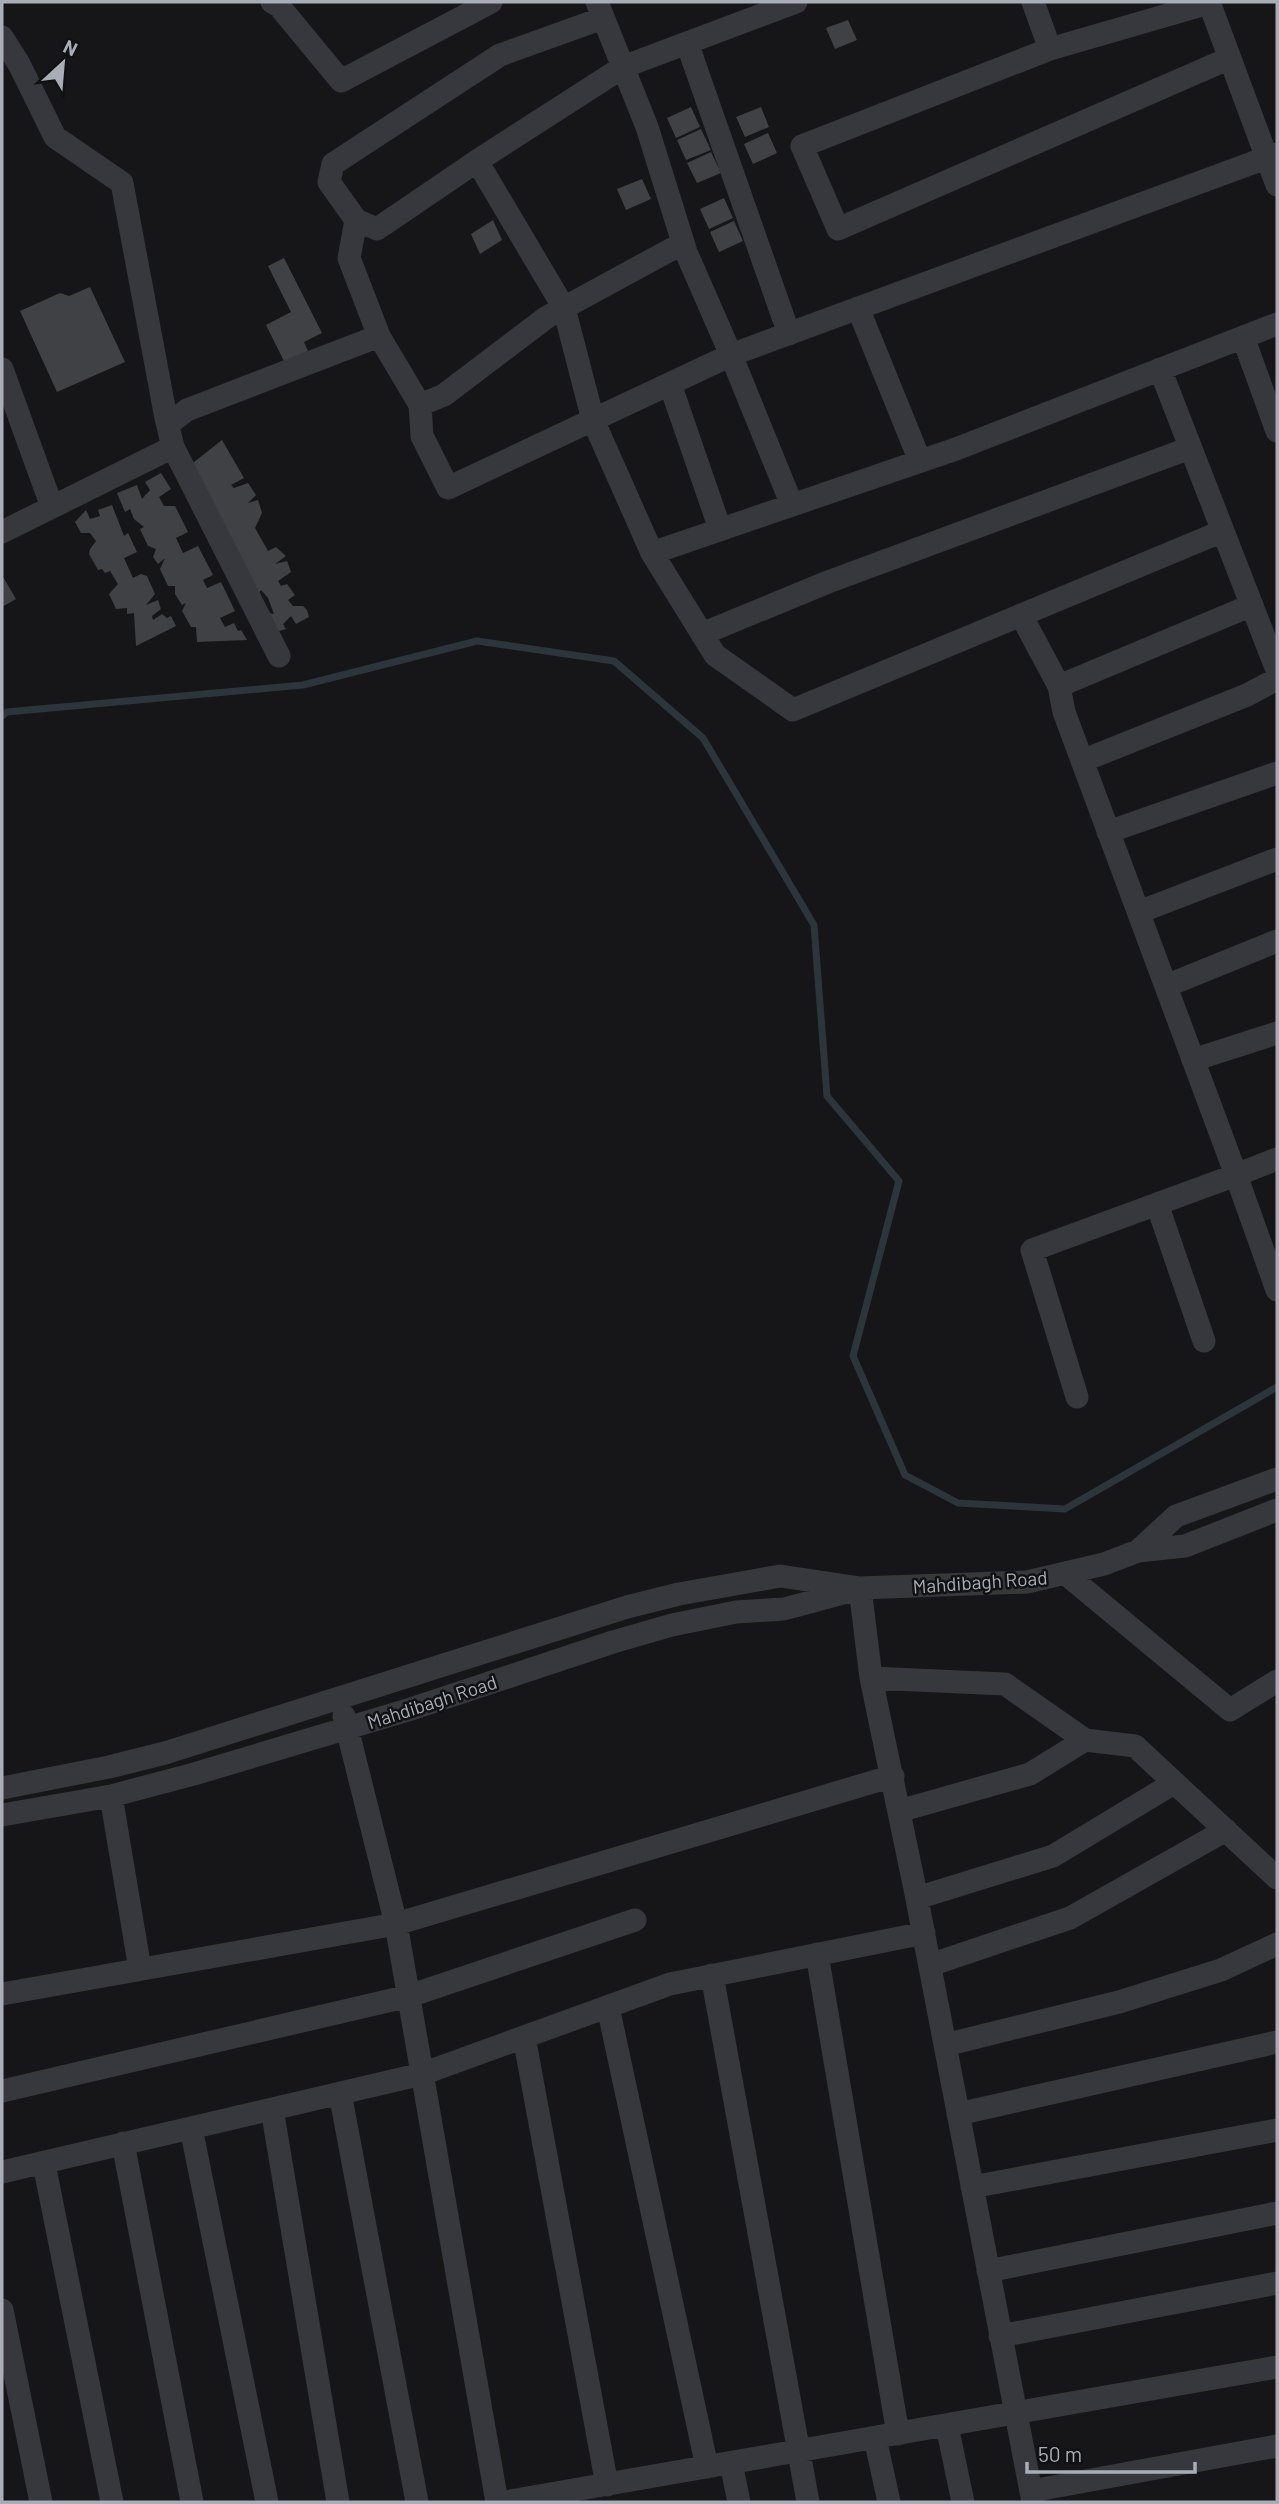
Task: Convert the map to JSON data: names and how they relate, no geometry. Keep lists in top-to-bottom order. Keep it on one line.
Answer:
{"streets":{"street":["Mahdibagh Road"]},"scale_bar":"50 m","north":"top right"}
